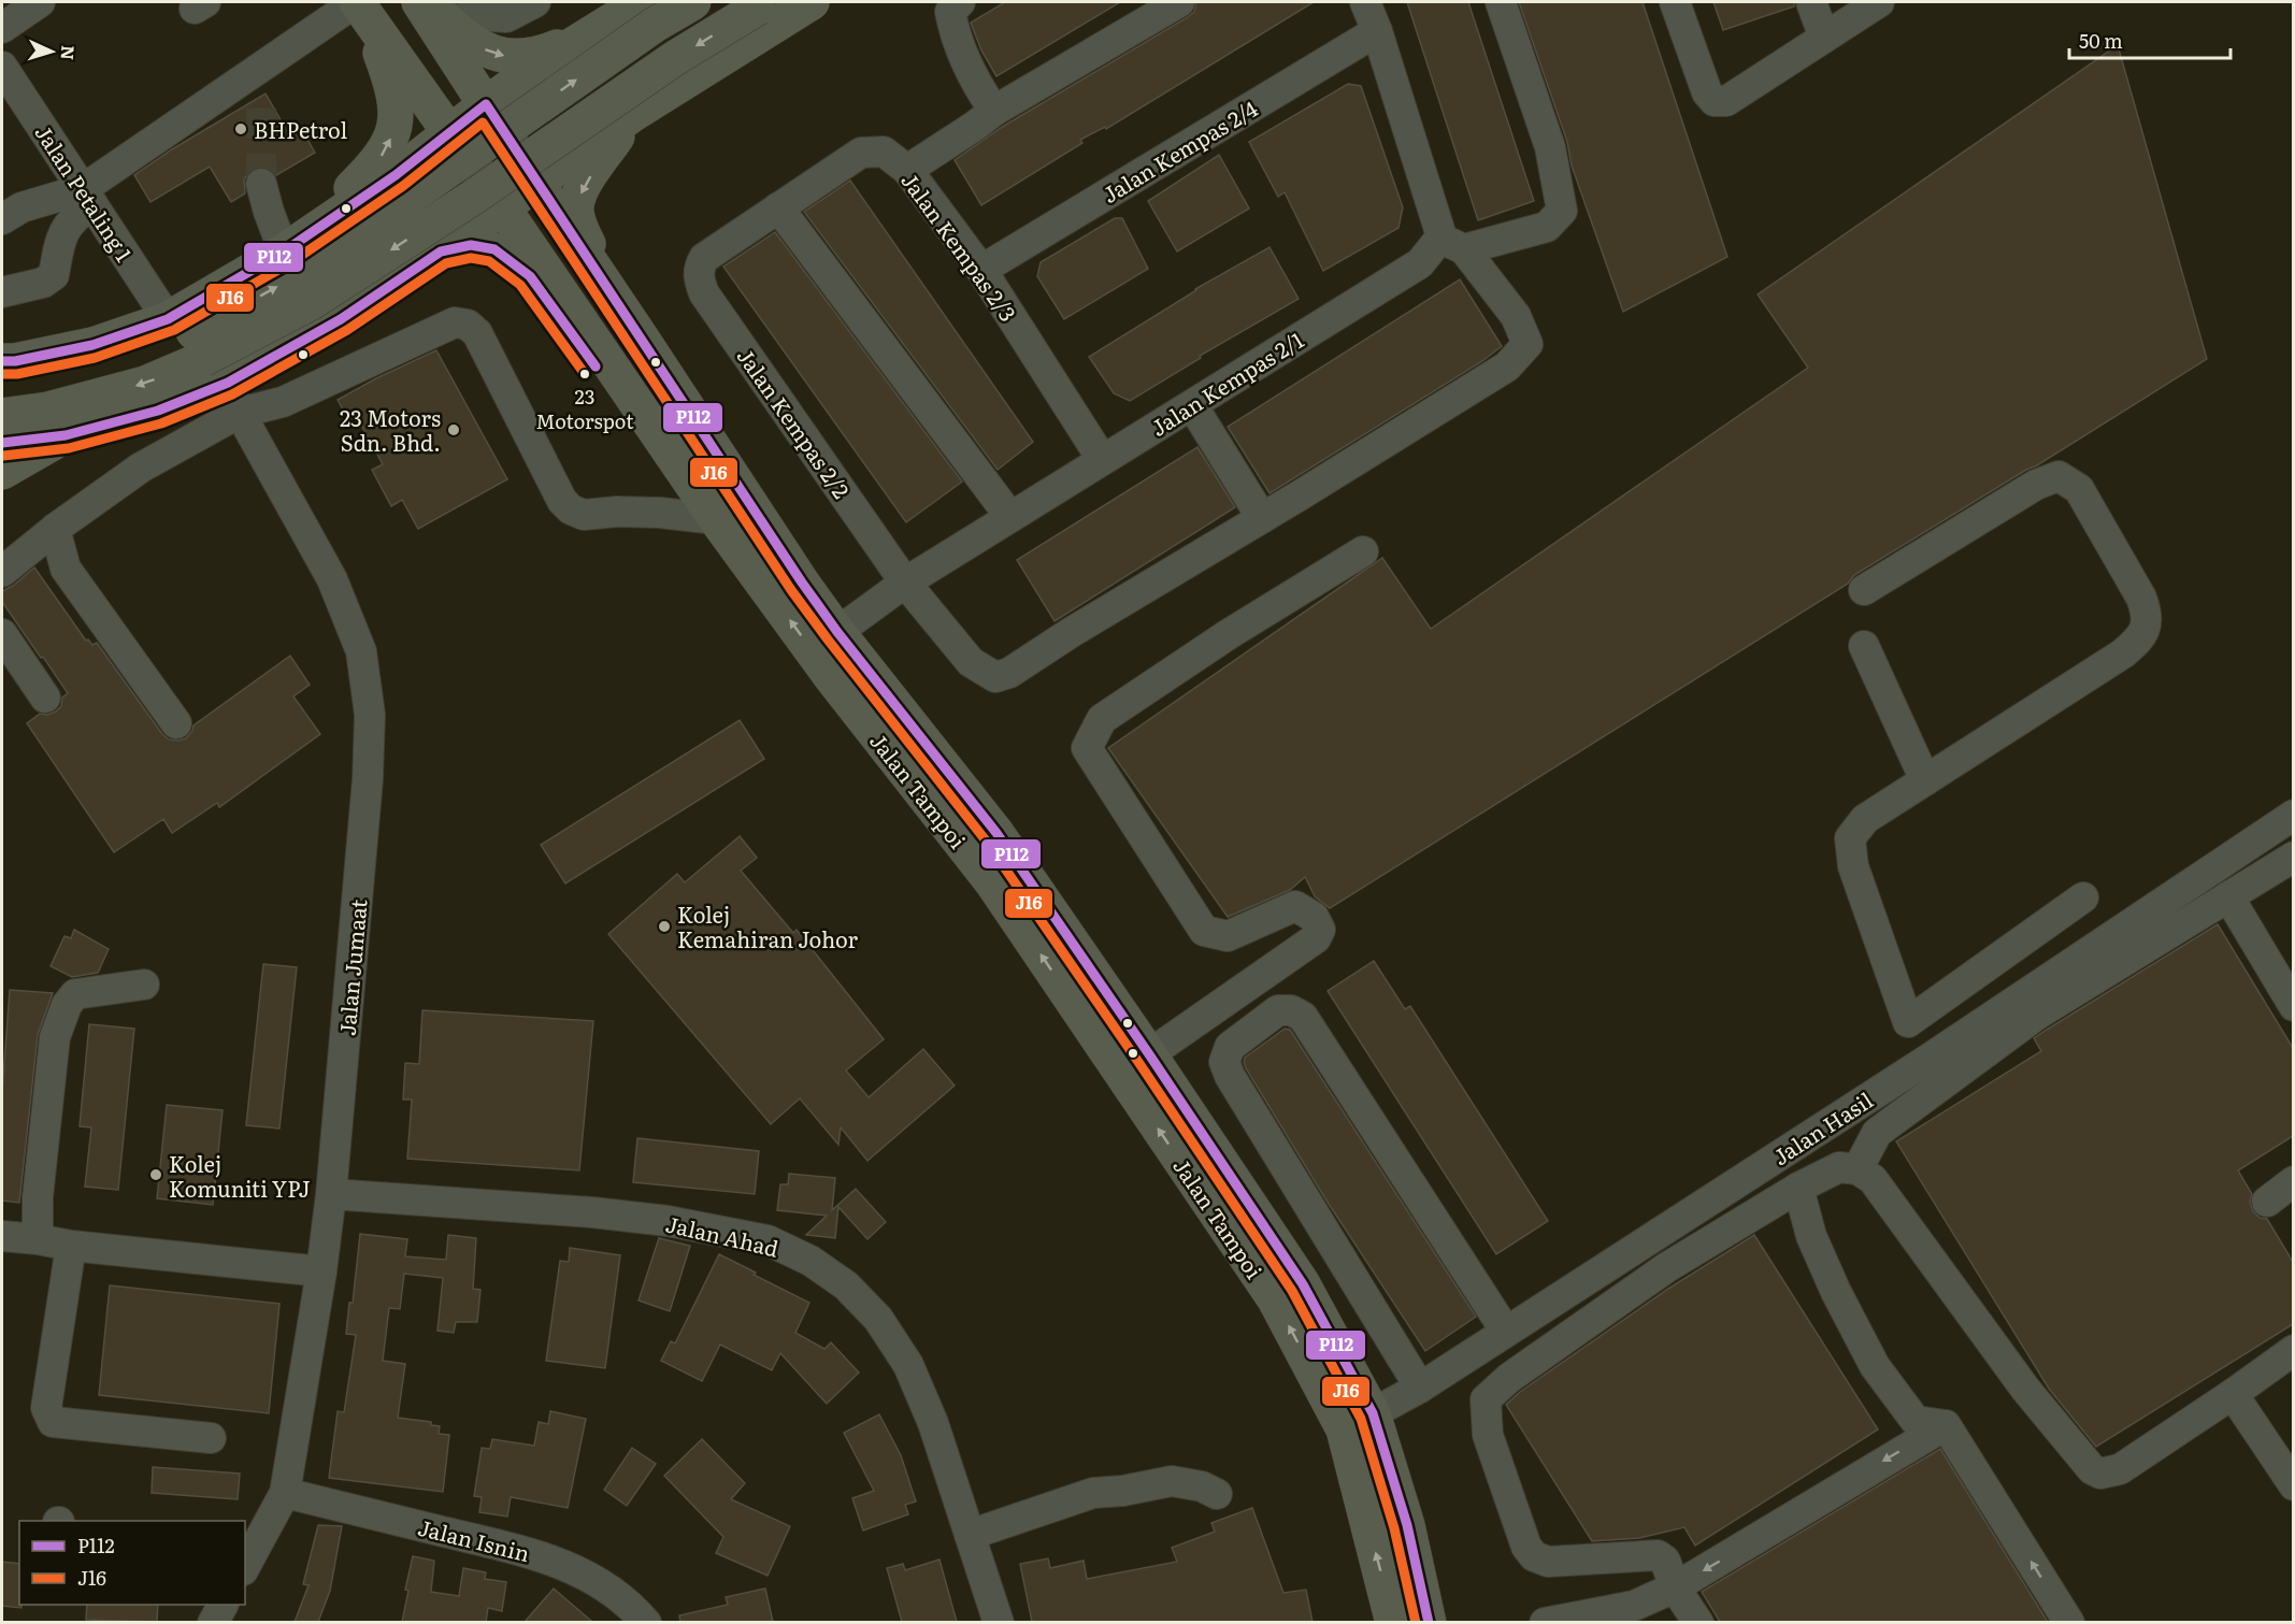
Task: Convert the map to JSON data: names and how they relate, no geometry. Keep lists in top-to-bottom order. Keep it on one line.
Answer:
{"streets":{"main road":["Jalan Tampoi"],"street":["Jalan Kempas 2/4","Jalan Petaling 1","Jalan Kempas 2/3","Jalan Kempas 2/1","Jalan Kempas 2/2","Jalan Jumaat","Jalan Hasil","Jalan Ahad","Jalan Isnin"]},"crossings":[["Jalan Kempas 2/4","Jalan Kempas 2/3"],["Jalan Petaling 1","Jalan Jumaat"],["Jalan Kempas 2/3","Jalan Kempas 2/1"],["Jalan Kempas 2/3","Jalan Kempas 2/2"],["Jalan Kempas 2/1","Jalan Kempas 2/2"],["Jalan Kempas 2/1","Jalan Tampoi"],["Jalan Tampoi","Jalan Hasil"],["Jalan Jumaat","Jalan Ahad"],["Jalan Jumaat","Jalan Isnin"]],"places":["BHPetrol","23 Motorspot","23 Motors Sdn. Bhd.","Kolej Kemahiran Johor","Kolej Komuniti YPJ"],"lines":["transit line P112","transit line J16"],"legend":["P112","J16"],"scale_bar":"50 m","north":"right"}
